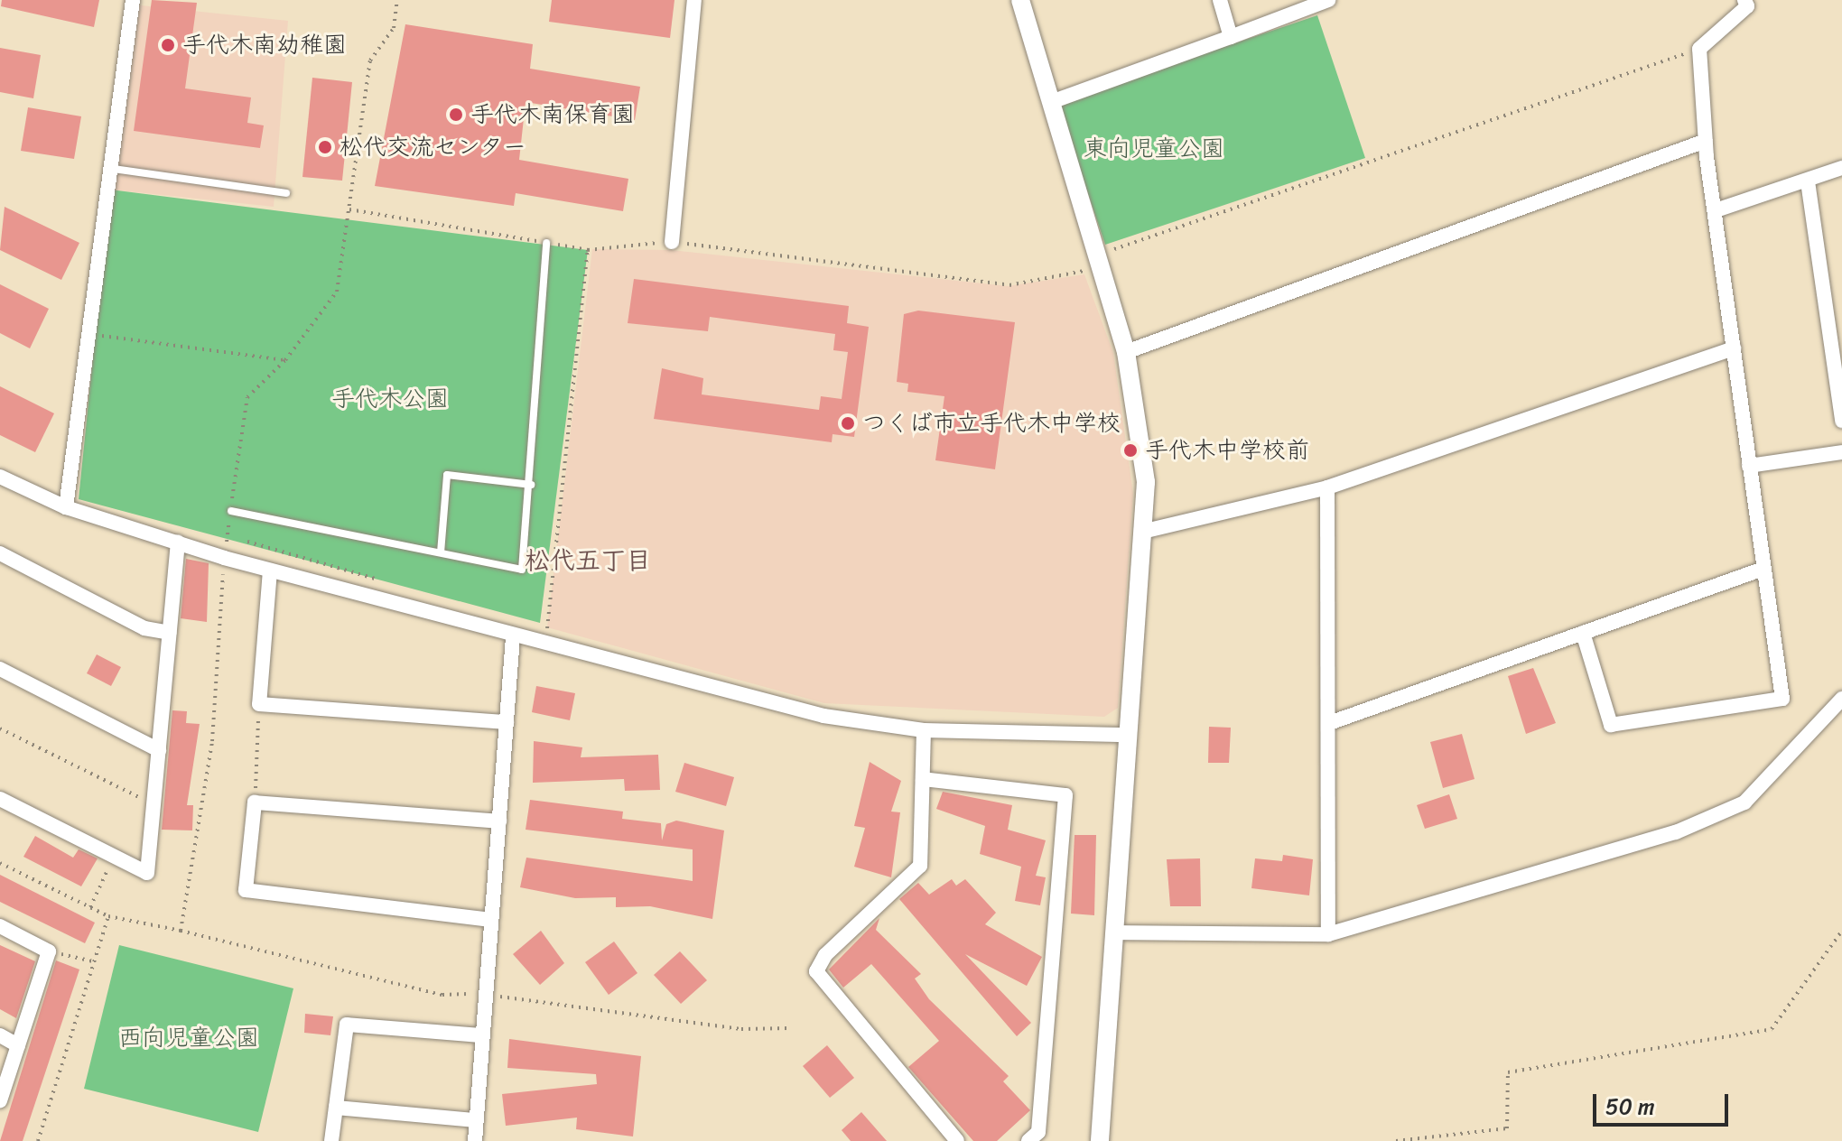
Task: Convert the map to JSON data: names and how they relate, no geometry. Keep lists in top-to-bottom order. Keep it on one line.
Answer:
{"districts":["松代五丁目"],"parks":["東向児童公園","手代木公園","西向児童公園"],"places":["手代木南幼稚園","手代木南保育園","松代交流センター","つくば市立手代木中学校","手代木中学校前"],"scale_bar":"50 m"}
